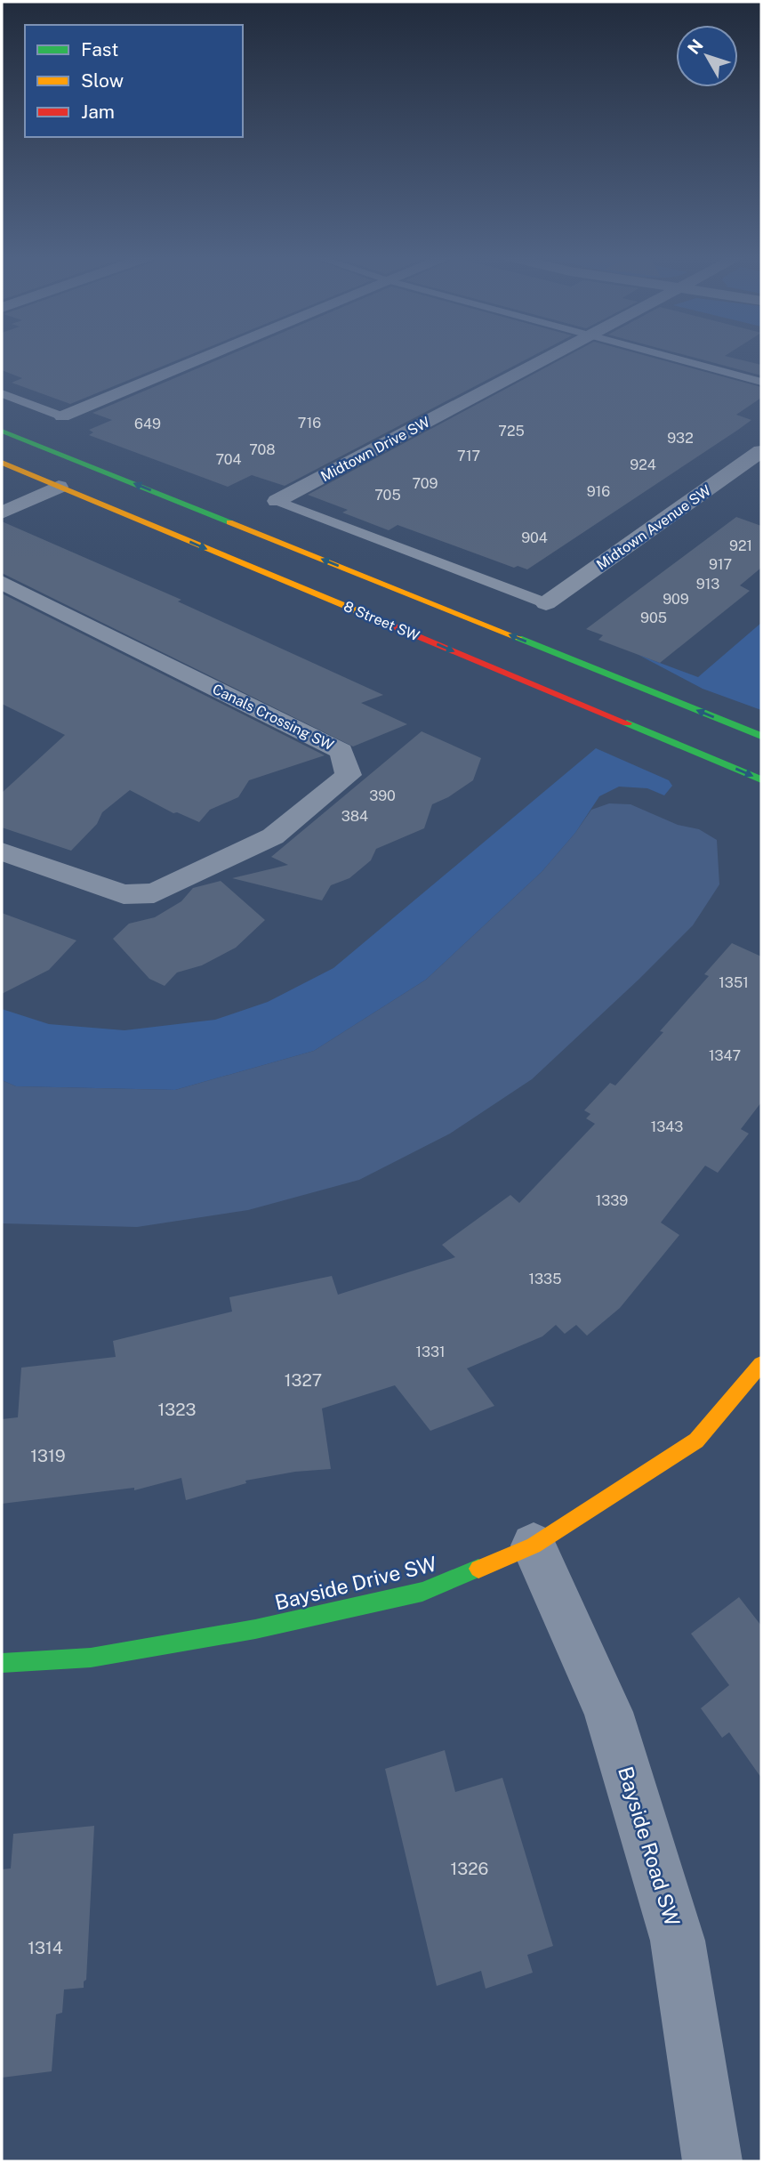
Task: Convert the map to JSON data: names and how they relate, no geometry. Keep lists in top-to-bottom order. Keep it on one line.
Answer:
{"streets":{"main road":["8 Street SW","Bayside Drive SW"],"street":["Midtown Drive SW","Midtown Avenue SW","Canals Crossing SW","Bayside Road SW"]},"crossings":[["Bayside Drive SW","Bayside Road SW"]],"house_numbers":["716","649","725","932","708","717","704","924","709","916","705","904","921","917","913","909","905","390","384","1351","1347","1343","1339","1335","1331","1327","1323","1319","1326","1314"],"legend":["Fast","Slow","Jam"],"north":"top left"}
